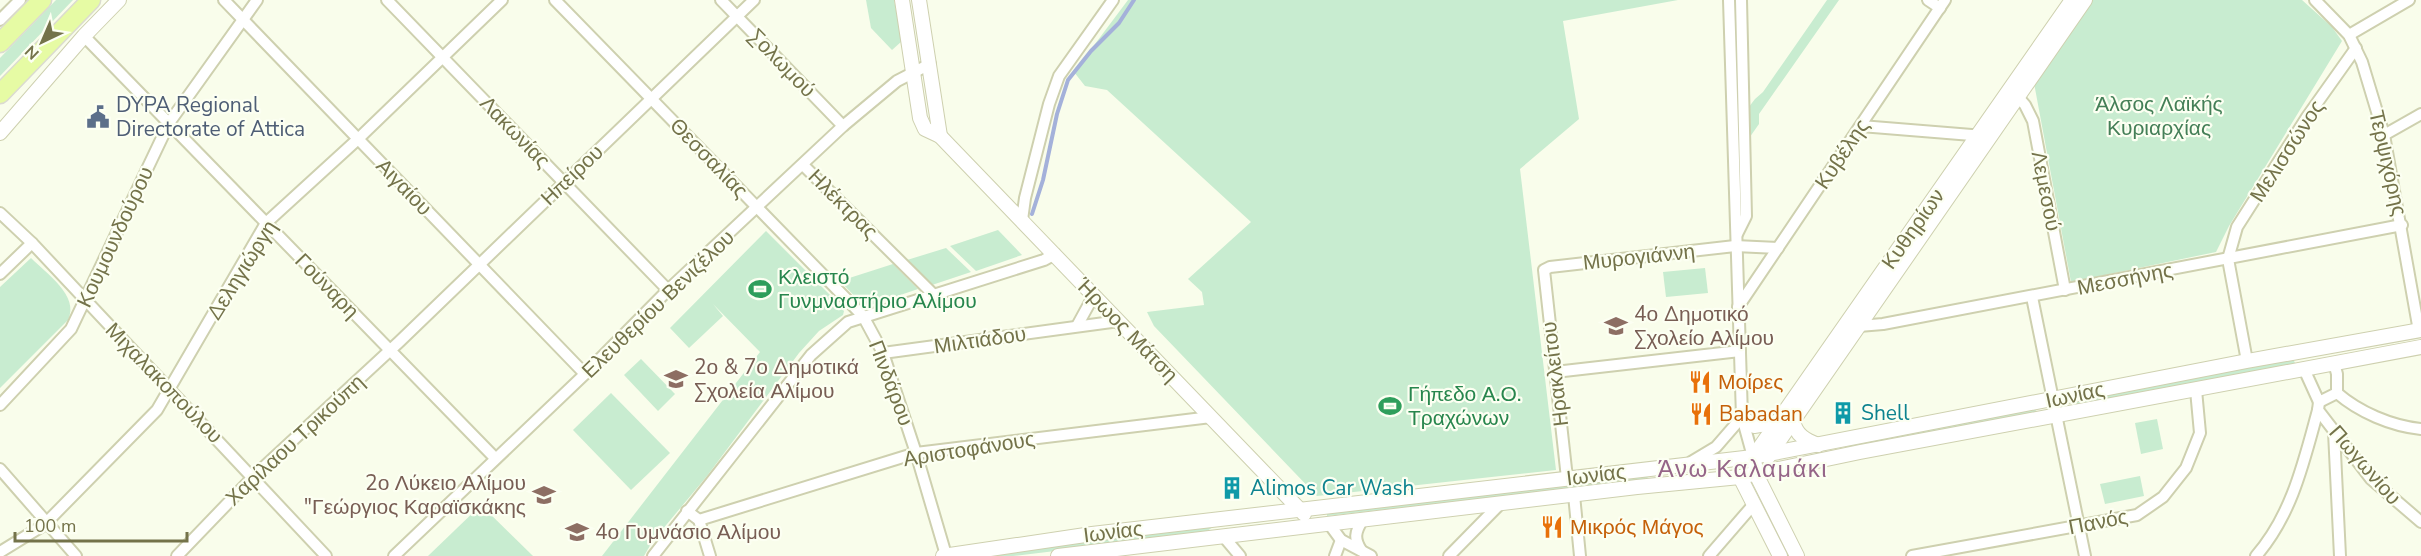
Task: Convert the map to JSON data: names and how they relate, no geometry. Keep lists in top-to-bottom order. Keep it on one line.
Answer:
{"streets":{"street":["Σολωμού","Λακωνίας","Μελισσώνος","Κυβέλης","Θεσσαλίας","Τερψιχόρης","Ηπείρου","Αιγαίου","Λεμεσού","Ηλέκτρας","Κυθηρίων","Κουμουνδούρου","Μυρογιάννη","Δεληγιώργη","Μεσσήνης","Γούναρη","Ελευθερίου Βενιζέλου","Ήρωος Μάτση","Μιλτιάδου","Ηρακλείτου","Μιχαλακοπούλου","Πινδάρου","Ιωνίας","Χαρίλαου Τρικούπη","Αριστοφάνους","Πωγωνίου","Πανός"]},"crossings":[["Σολωμού","Ηπείρου"],["Σολωμού","Ελευθερίου Βενιζέλου"],["Λακωνίας","Ηπείρου"],["Λακωνίας","Δεληγιώργη"],["Λακωνίας","Ελευθερίου Βενιζέλου"],["Μελισσώνος","Τερψιχόρης"],["Μελισσώνος","Μεσσήνης"],["Κυβέλης","Μυρογιάννη"],["Θεσσαλίας","Ηπείρου"],["Θεσσαλίας","Ελευθερίου Βενιζέλου"],["Θεσσαλίας","Πινδάρου"],["Τερψιχόρης","Μεσσήνης"],["Τερψιχόρης","Ιωνίας"],["Ηπείρου","Αιγαίου"],["Ηπείρου","Γούναρη"],["Ηπείρου","Χαρίλαου Τρικούπη"],["Αιγαίου","Κουμουνδούρου"],["Αιγαίου","Δεληγιώργη"],["Αιγαίου","Ελευθερίου Βενιζέλου"],["Λεμεσού","Κυθηρίων"],["Λεμεσού","Μεσσήνης"],["Ηλέκτρας","Ελευθερίου Βενιζέλου"],["Κυθηρίων","Μεσσήνης"],["Κυθηρίων","Ιωνίας"],["Κουμουνδούρου","Γούναρη"],["Κουμουνδούρου","Μιχαλακοπούλου"],["Μυρογιάννη","Ηρακλείτου"],["Δεληγιώργη","Γούναρη"],["Δεληγιώργη","Μιχαλακοπούλου"],["Γούναρη","Ελευθερίου Βενιζέλου"],["Γούναρη","Χαρίλαου Τρικούπη"],["Ελευθερίου Βενιζέλου","Ήρωος Μάτση"],["Ήρωος Μάτση","Μιλτιάδου"],["Ήρωος Μάτση","Ιωνίας"],["Ήρωος Μάτση","Αριστοφάνους"],["Μιλτιάδου","Πινδάρου"],["Ηρακλείτου","Ιωνίας"],["Μιχαλακοπούλου","Χαρίλαου Τρικούπη"],["Πινδάρου","Ιωνίας"],["Πινδάρου","Αριστοφάνους"],["Ιωνίας","Πωγωνίου"],["Ιωνίας","Πανός"]],"districts":["Άνω Καλαμάκι"],"parks":["Άλσος Λαϊκής Κυριαρχίας"],"places":{"public building":["DYPA Regional Directorate of Attica"],"sports":["Κλειστό Γυνμναστήριο Αλίμου","Γήπεδο Α.Ο. Τραχώνων"],"school or university":["4ο Δημοτικό Σχολείο Αλίμου","2ο & 7ο Δημοτικά Σχολεία Αλίμου","2ο Λύκειο Αλίμου \"Γεώργιος Καραϊσκάκης","4ο Γυμνάσιο Αλίμου"],"restaurant":["Μοίρες","Babadan","Μικρός Μάγος"],"building":["Shell","Alimos Car Wash"]},"scale_bar":"100 m","north":"bottom left"}
